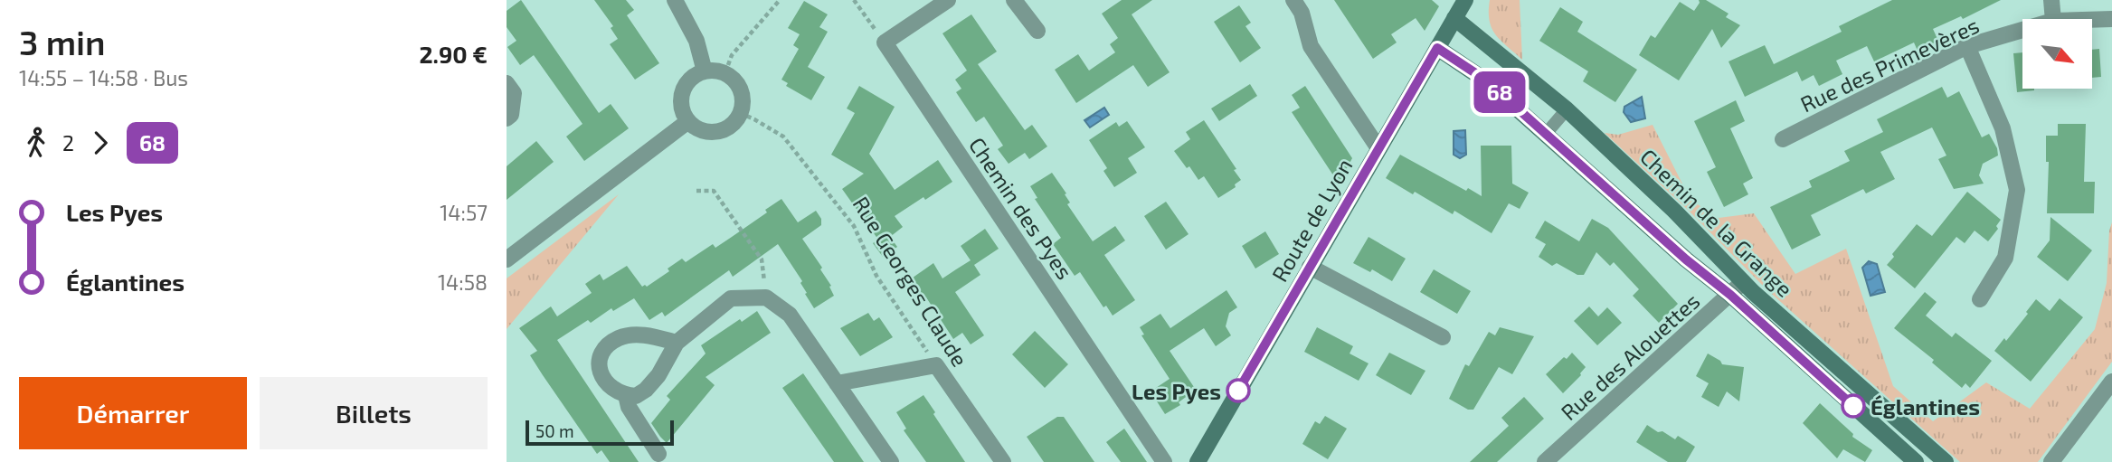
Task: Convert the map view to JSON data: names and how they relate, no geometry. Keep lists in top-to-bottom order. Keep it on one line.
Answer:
{"streets":{"street":["Rue des Primevères","Chemin des Pyes","Route de Lyon","Chemin de la Grange","Rue Georges Claude","Rue des Alouettes"]},"crossings":[["Route de Lyon","Chemin de la Grange"],["Chemin de la Grange","Rue des Alouettes"]],"places":["Les Pyes","Églantines"],"lines":["bus line 68"],"scale_bar":"50 m","north":"bottom right","page":{"heading":["3 min","14:55 – 14:58 · Bus","2.90 €"],"on_map":"68","legs":["2","68"],"list":[{"name":"Les Pyes","value":"14:57"},{"name":"Églantines","value":"14:58"}],"buttons":["Démarrer","Billets"],"scale":"50 m"}}
